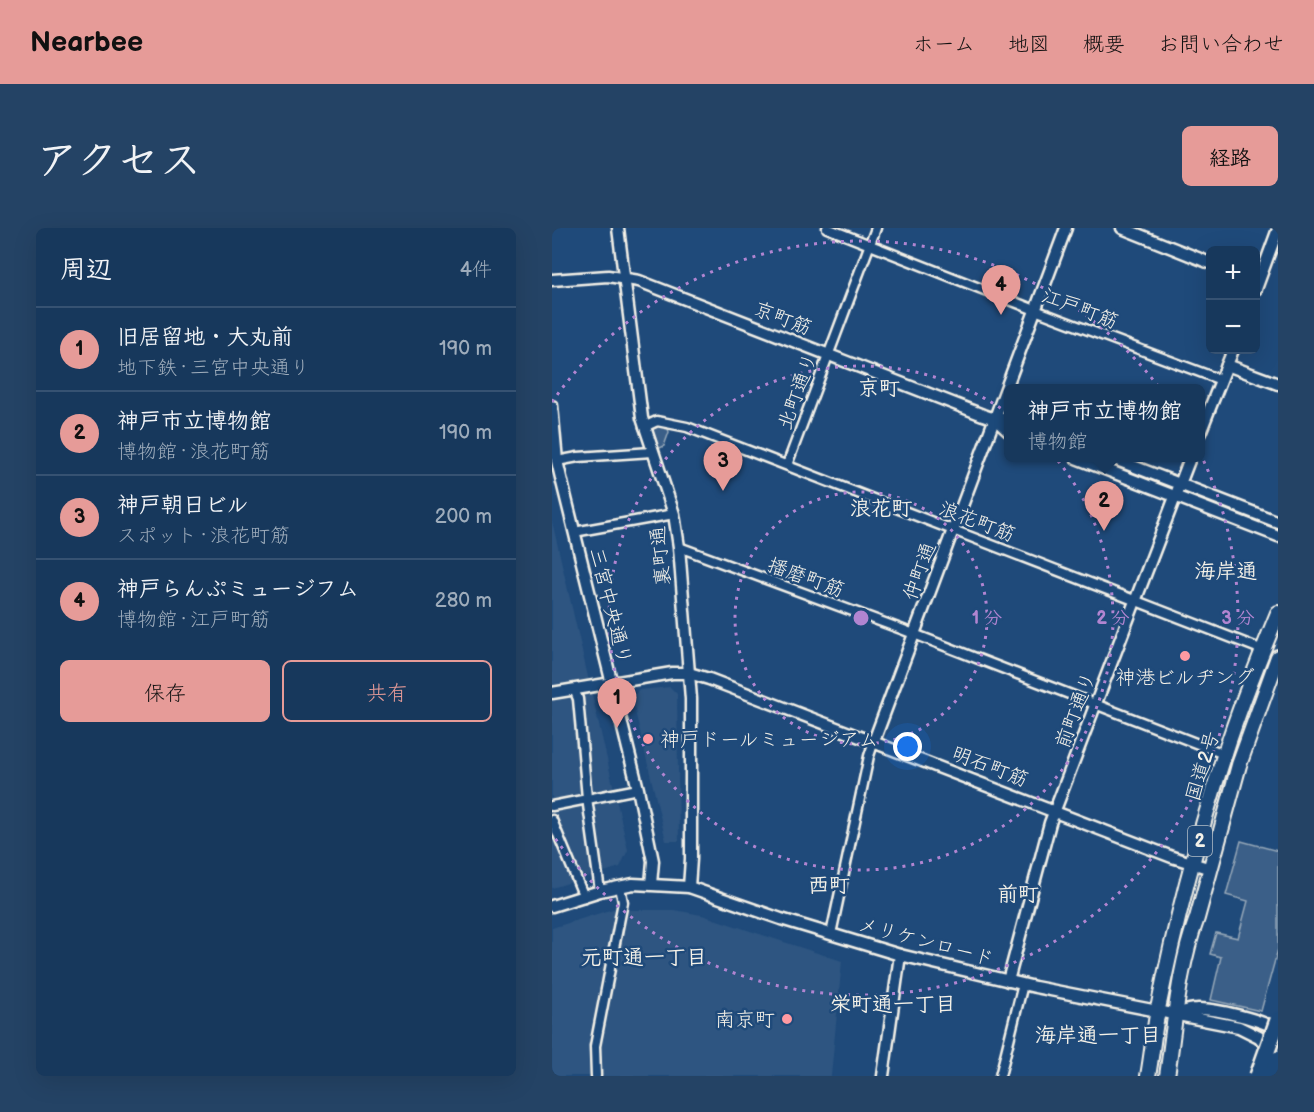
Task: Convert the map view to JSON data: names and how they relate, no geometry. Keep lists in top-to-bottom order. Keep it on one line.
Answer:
{"streets":{"highway":["国道2号","2"],"street":["江戸町筋","京町筋","北町通り","浪花町筋","裏町通","仲町通","播磨町筋","三宮中央通り","前町通り","明石町筋","メリケンロード"]},"crossings":[["江戸町筋","北町通り"],["江戸町筋","仲町通"],["京町筋","北町通り"],["京町筋","裏町通"],["京町筋","仲町通"],["北町通り","浪花町筋"],["浪花町筋","裏町通"],["浪花町筋","仲町通"],["浪花町筋","前町通り"],["浪花町筋","国道2号"],["裏町通","播磨町筋"],["裏町通","明石町筋"],["裏町通","メリケンロード"],["仲町通","播磨町筋"],["仲町通","明石町筋"],["仲町通","メリケンロード"],["播磨町筋","前町通り"],["播磨町筋","国道2号"],["三宮中央通り","明石町筋"],["三宮中央通り","メリケンロード"],["前町通り","明石町筋"],["前町通り","メリケンロード"],["明石町筋","国道2号"],["国道2号","メリケンロード"]],"districts":["京町","浪花町","海岸通","西町","前町","元町通一丁目","栄町通一丁目","海岸通一丁目"],"places":["神港ビルヂング","神戸ドールミュージアム","南京町"],"page":{"header":"Nearbee","nav":["ホーム","地図","概要","お問い合わせ"],"title":"アクセス","buttons":["経路",["保存","共有"]],"heading":["周辺","4件"],"map_buttons":["+","−"],"pins":["4","3","2","1"],"list":[{"mark":"1","name":"旧居留地・大丸前","note":"地下鉄 · 三宮中央通り","value":"190 m"},{"mark":"2","name":"神戸市立博物館","note":"博物館 · 浪花町筋","value":"190 m"},{"mark":"3","name":"神戸朝日ビル","note":"スポット · 浪花町筋","value":"200 m"},{"mark":"4","name":"神戸らんぷミュージフム","note":"博物館 · 江戸町筋","value":"280 m"}],"popup":["神戸市立博物館","博物館"]},"rings":["1 分","2 分","3 分"]}
